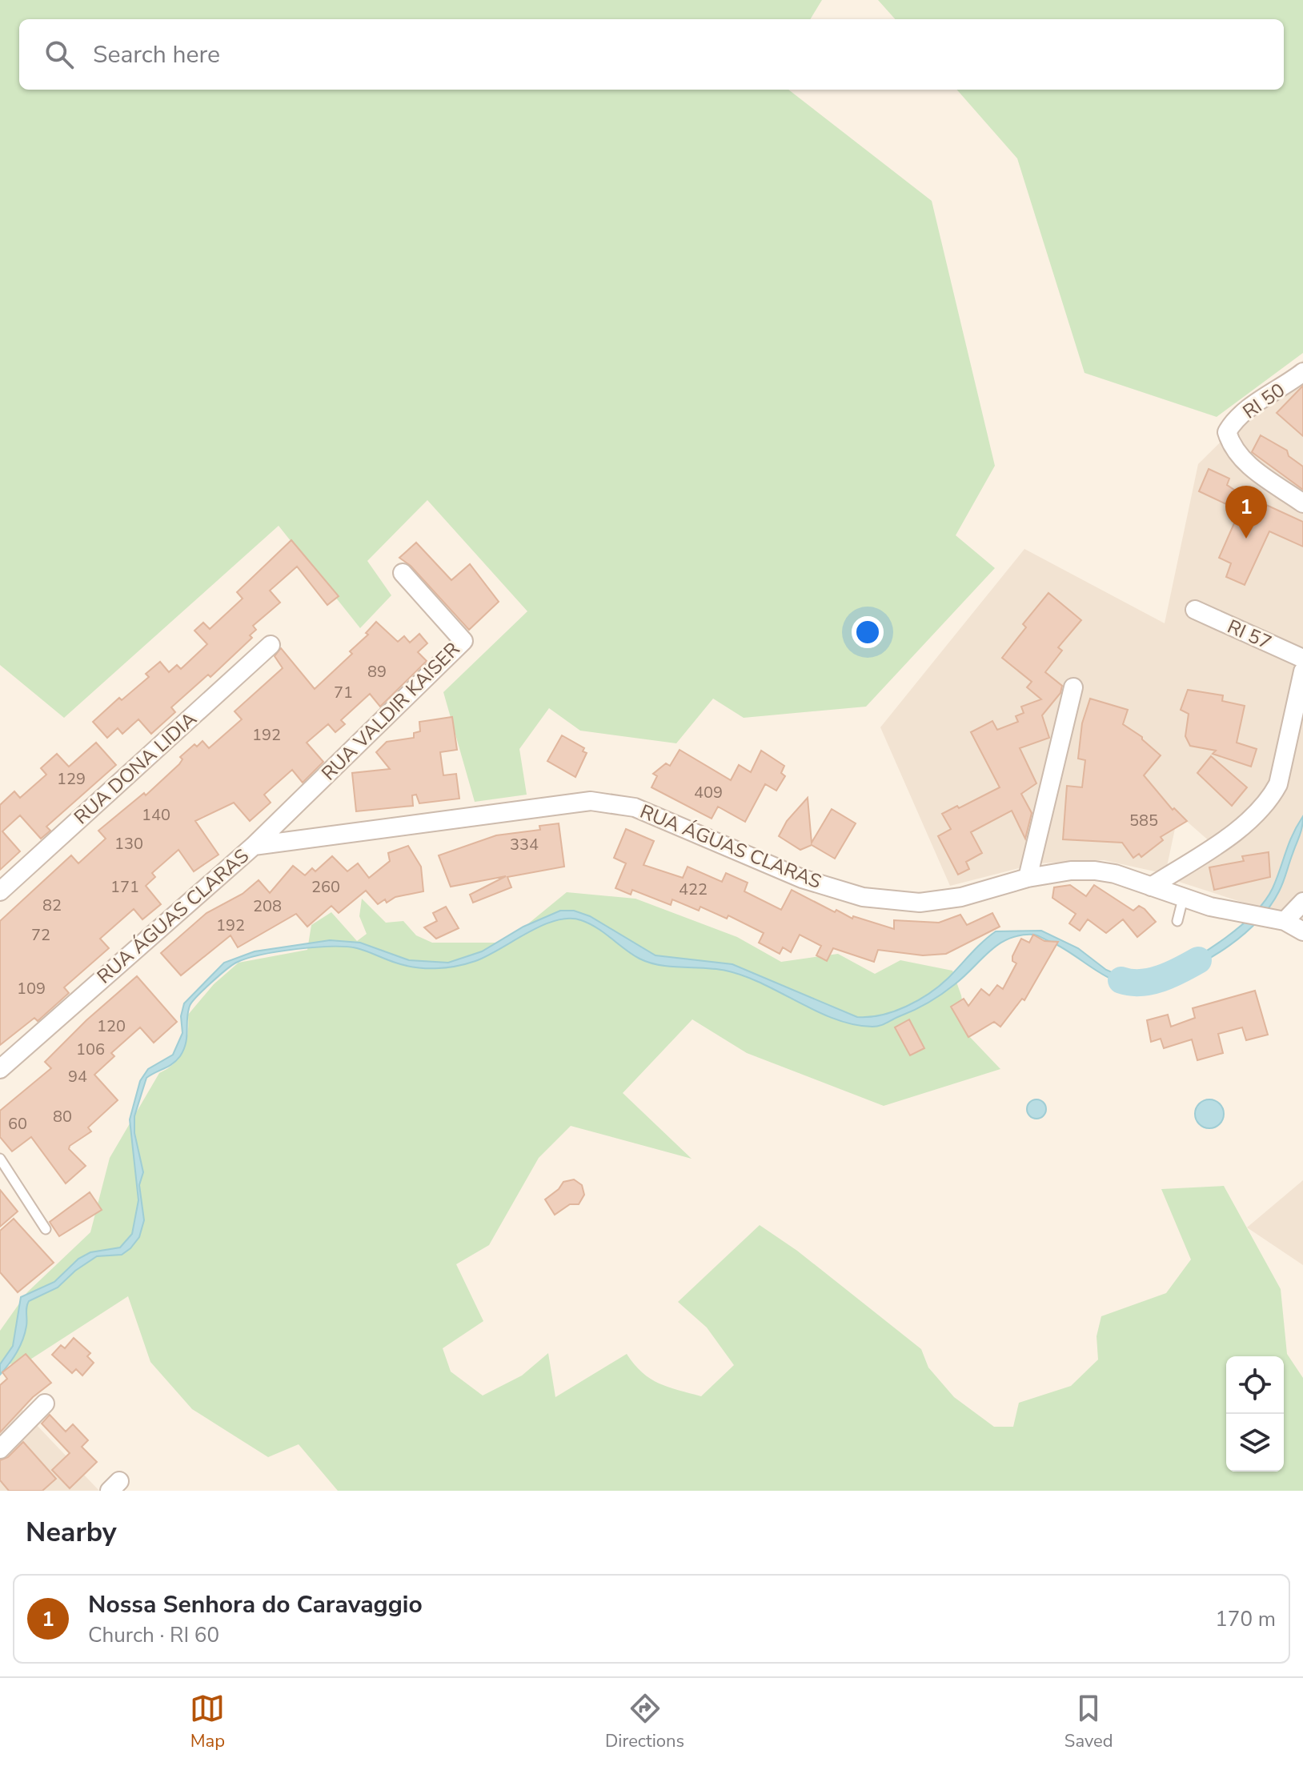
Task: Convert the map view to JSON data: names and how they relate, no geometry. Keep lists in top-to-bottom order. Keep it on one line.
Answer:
{"streets":{"street":["RI 50","RI 57","RUA VALDIR KAISER","RUA DONA LIDIA","RUA ÁGUAS CLARAS"]},"crossings":[["RUA VALDIR KAISER","RUA ÁGUAS CLARAS"]],"house_numbers":["89","71","192","129","409","140","585","130","334","171","260","422","82","208","192","72","109","120","106","94","80","60"],"page":{"search":"Search here","pins":"1","heading":"Nearby","list":[{"mark":"1","name":"Nossa Senhora do Caravaggio","note":"Church · RI 60","value":"170 m"}],"nav":["Map","Directions","Saved"]}}
